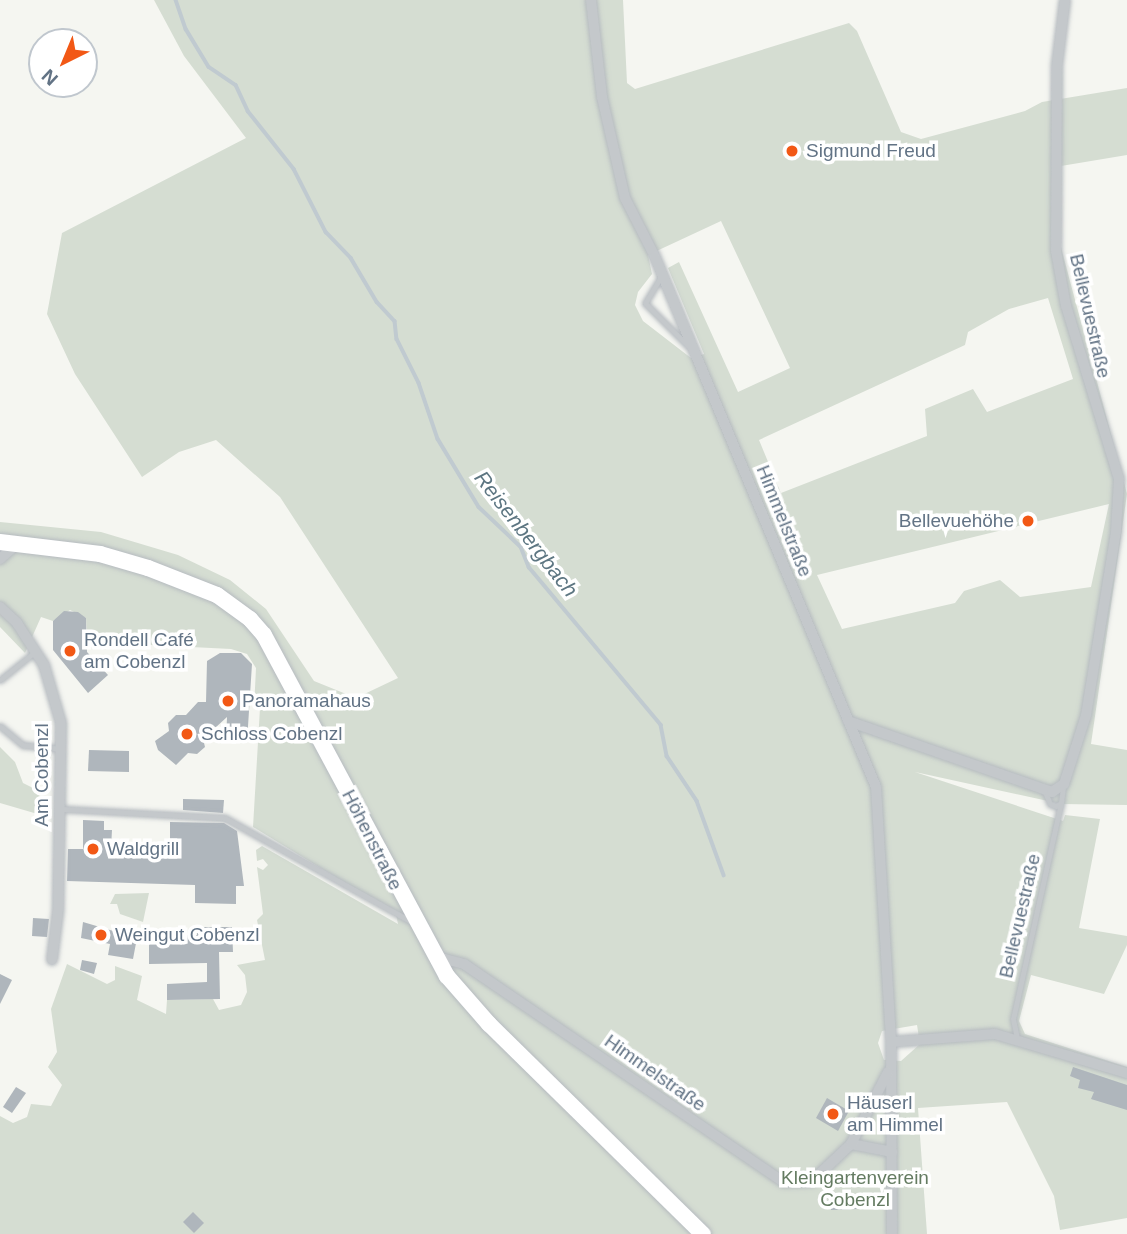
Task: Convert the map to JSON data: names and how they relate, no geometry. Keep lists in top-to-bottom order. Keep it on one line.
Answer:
{"streets":{"street":["Bellevuestraße","Himmelstraße","Am Cobenzl","Höhenstraße"]},"crossings":[["Himmelstraße","Höhenstraße"]],"water":["Reisenbergbach"],"parks":["Kleingartenverein Cobenzl"],"places":["Sigmund Freud","Bellevuehöhe","Rondell Café am Cobenzl","Panoramahaus","Schloss Cobenzl","Waldgrill","Weingut Cobenzl","Häuserl am Himmel"],"north":"bottom left"}
